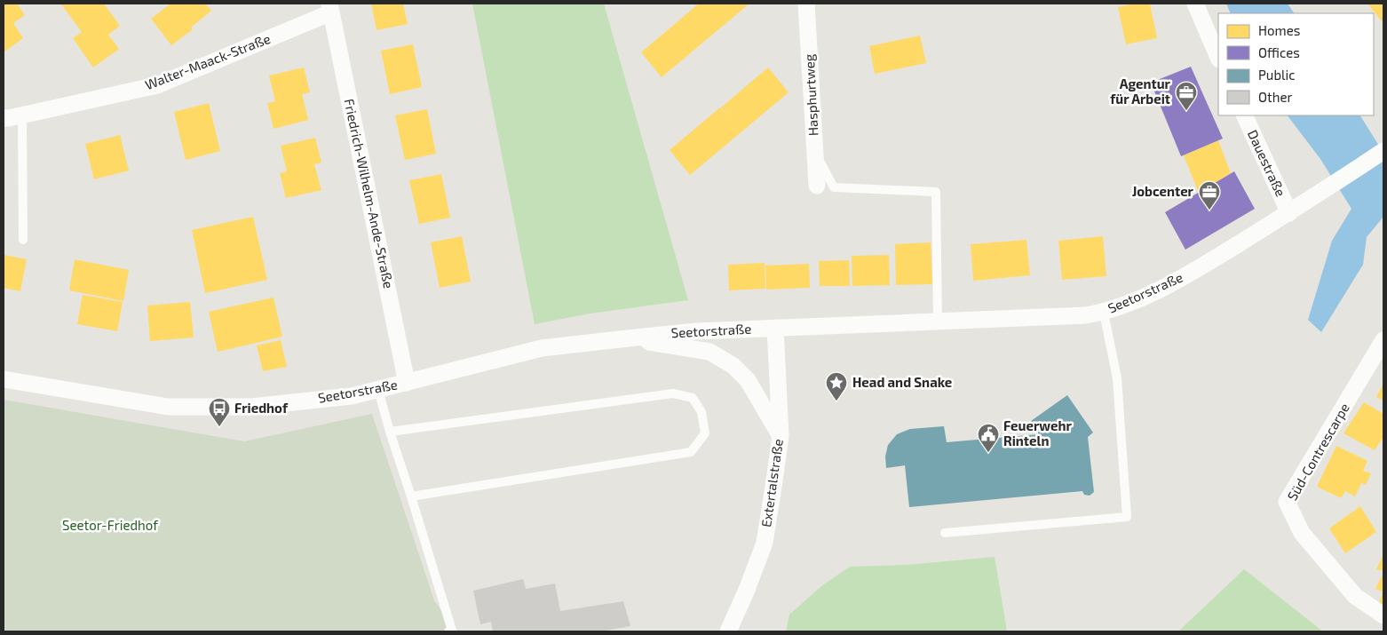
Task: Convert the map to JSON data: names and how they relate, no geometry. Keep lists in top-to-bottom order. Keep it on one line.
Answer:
{"streets":{"street":["Walter-Maack-Straße","Hasphurtweg","Dauestraße","Friedrich-Wilhelm-Ande-Straße","Seetorstraße","Süd-Contrescarpe","Extertalstraße"]},"crossings":[["Walter-Maack-Straße","Friedrich-Wilhelm-Ande-Straße"],["Dauestraße","Seetorstraße"],["Friedrich-Wilhelm-Ande-Straße","Seetorstraße"],["Seetorstraße","Extertalstraße"]],"parks":["Seetor-Friedhof"],"places":{"office":["Agentur für Arbeit","Jobcenter"],"place":["Head and Snake"],"bus stop":["Friedhof"],"public building":["Feuerwehr Rinteln"]},"legend":["Homes","Offices","Public","Other"]}
